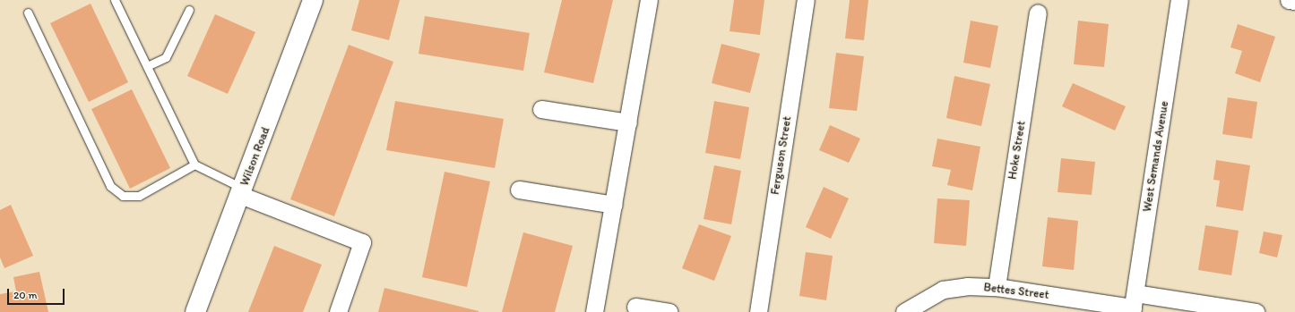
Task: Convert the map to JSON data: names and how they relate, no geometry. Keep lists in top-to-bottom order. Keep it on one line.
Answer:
{"streets":{"street":["Hoke Street","Ferguson Street","Wilson Road","West Semands Avenue","Bettes Street"]},"crossings":[["Hoke Street","Bettes Street"],["West Semands Avenue","Bettes Street"]],"scale_bar":"20 m"}
